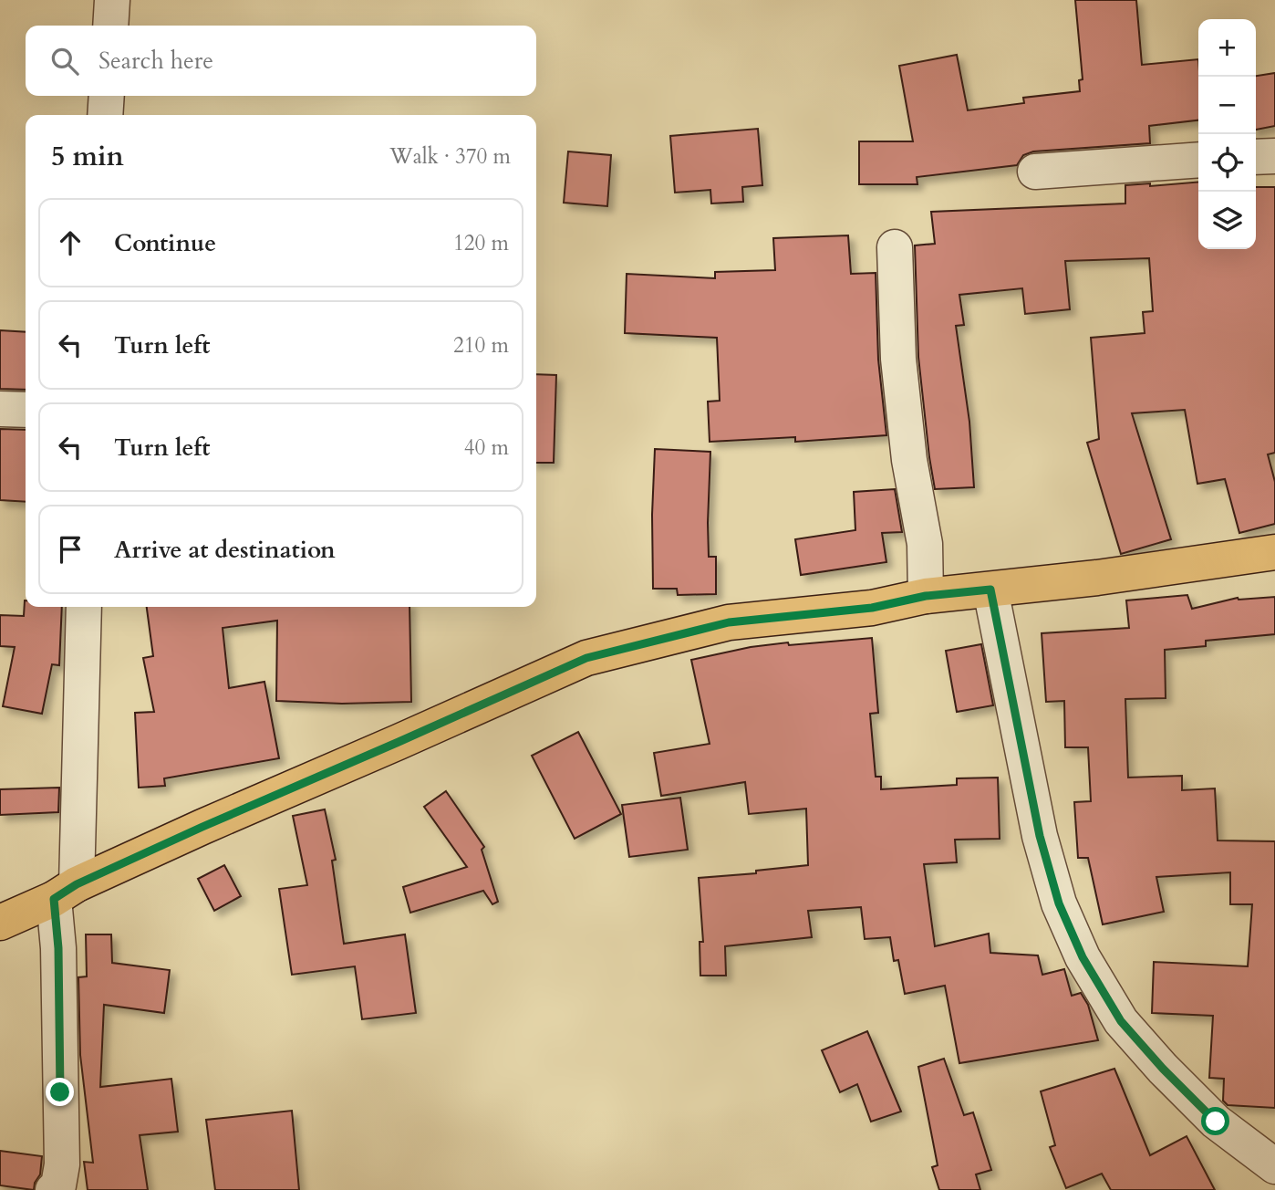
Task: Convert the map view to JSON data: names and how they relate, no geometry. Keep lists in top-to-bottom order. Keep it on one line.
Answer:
{"page":{"map_buttons":["+","−"],"search":"Search here","heading":["5 min","Walk · 370 m"],"list":[["Continue","120 m"],["Turn left","210 m"],["Turn left","40 m"],"Arrive at destination"]}}
